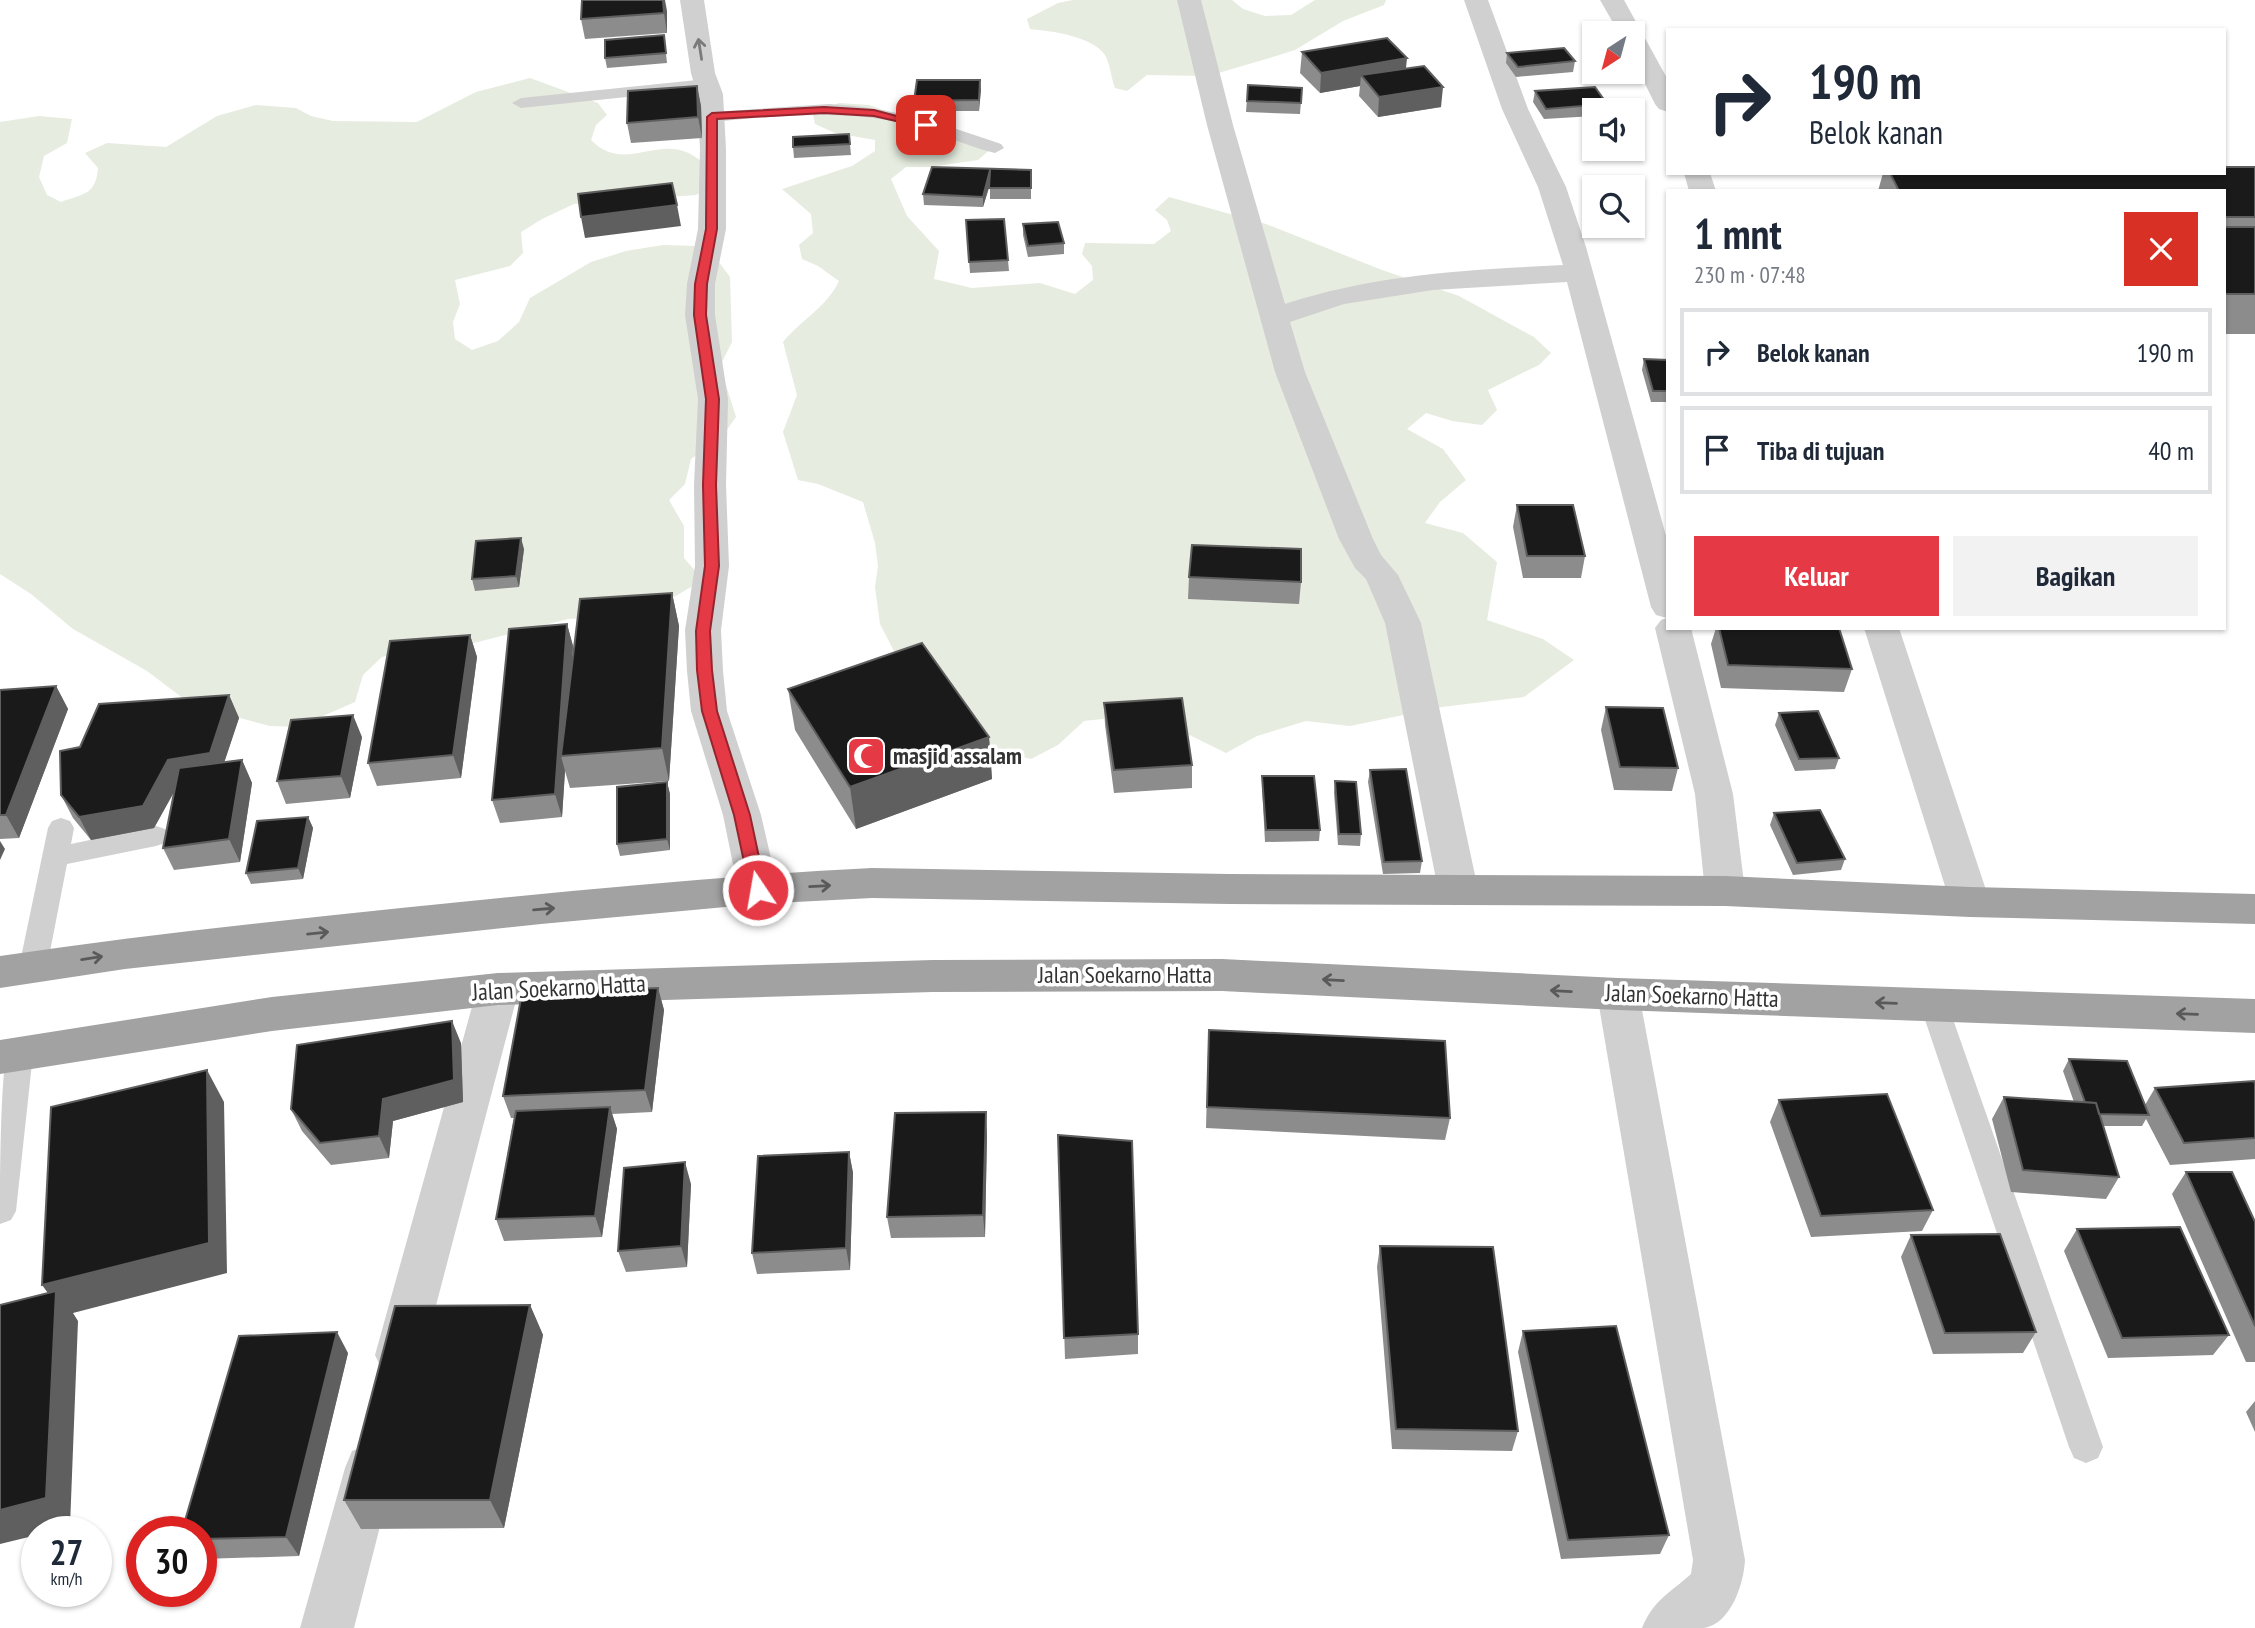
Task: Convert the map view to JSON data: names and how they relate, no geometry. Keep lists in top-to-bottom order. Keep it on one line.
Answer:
{"streets":{"highway":["Jalan Soekarno Hatta"]},"places":{"mosque":["masjid assalam"]},"north":"bottom left","page":{"turn":["190 m","Belok kanan"],"heading":["1 mnt","230 m · 07:48"],"list":[{"name":"Belok kanan","value":"190 m"},{"name":"Tiba di tujuan","value":"40 m"}],"buttons":["Keluar","Bagikan"],"speed":"27 km/h","limit":"30"}}
